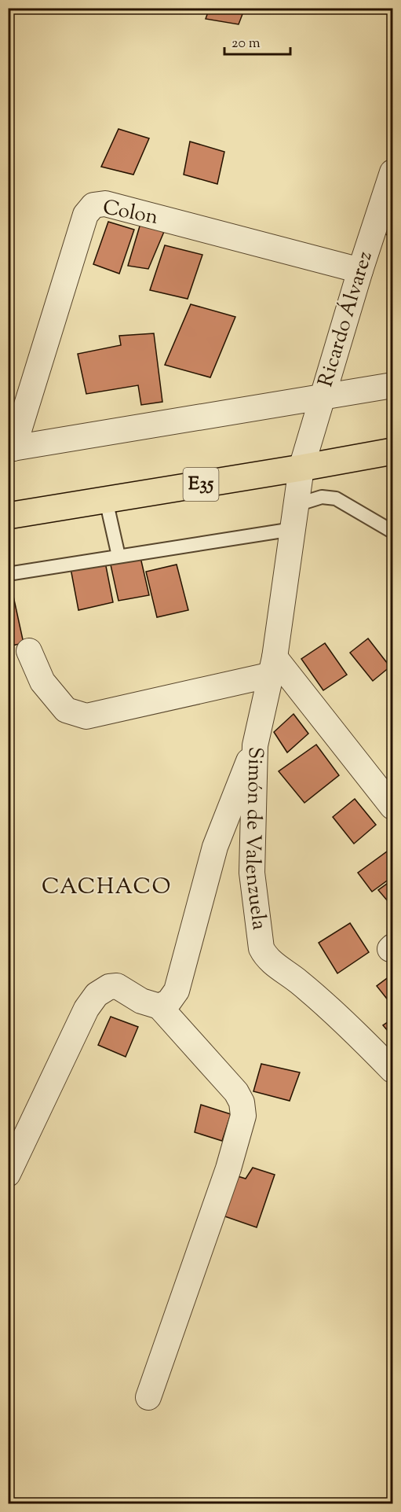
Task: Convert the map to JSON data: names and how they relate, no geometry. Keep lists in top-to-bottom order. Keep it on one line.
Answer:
{"streets":{"highway":["E35"],"street":["Colon","Ricardo Álvarez","Simón de Valenzuela"]},"crossings":[["Colon","Ricardo Álvarez"],["Ricardo Álvarez","E35"],["Ricardo Álvarez","Simón de Valenzuela"],["E35","Simón de Valenzuela"]],"districts":["CACHACO"],"scale_bar":"20 m"}
